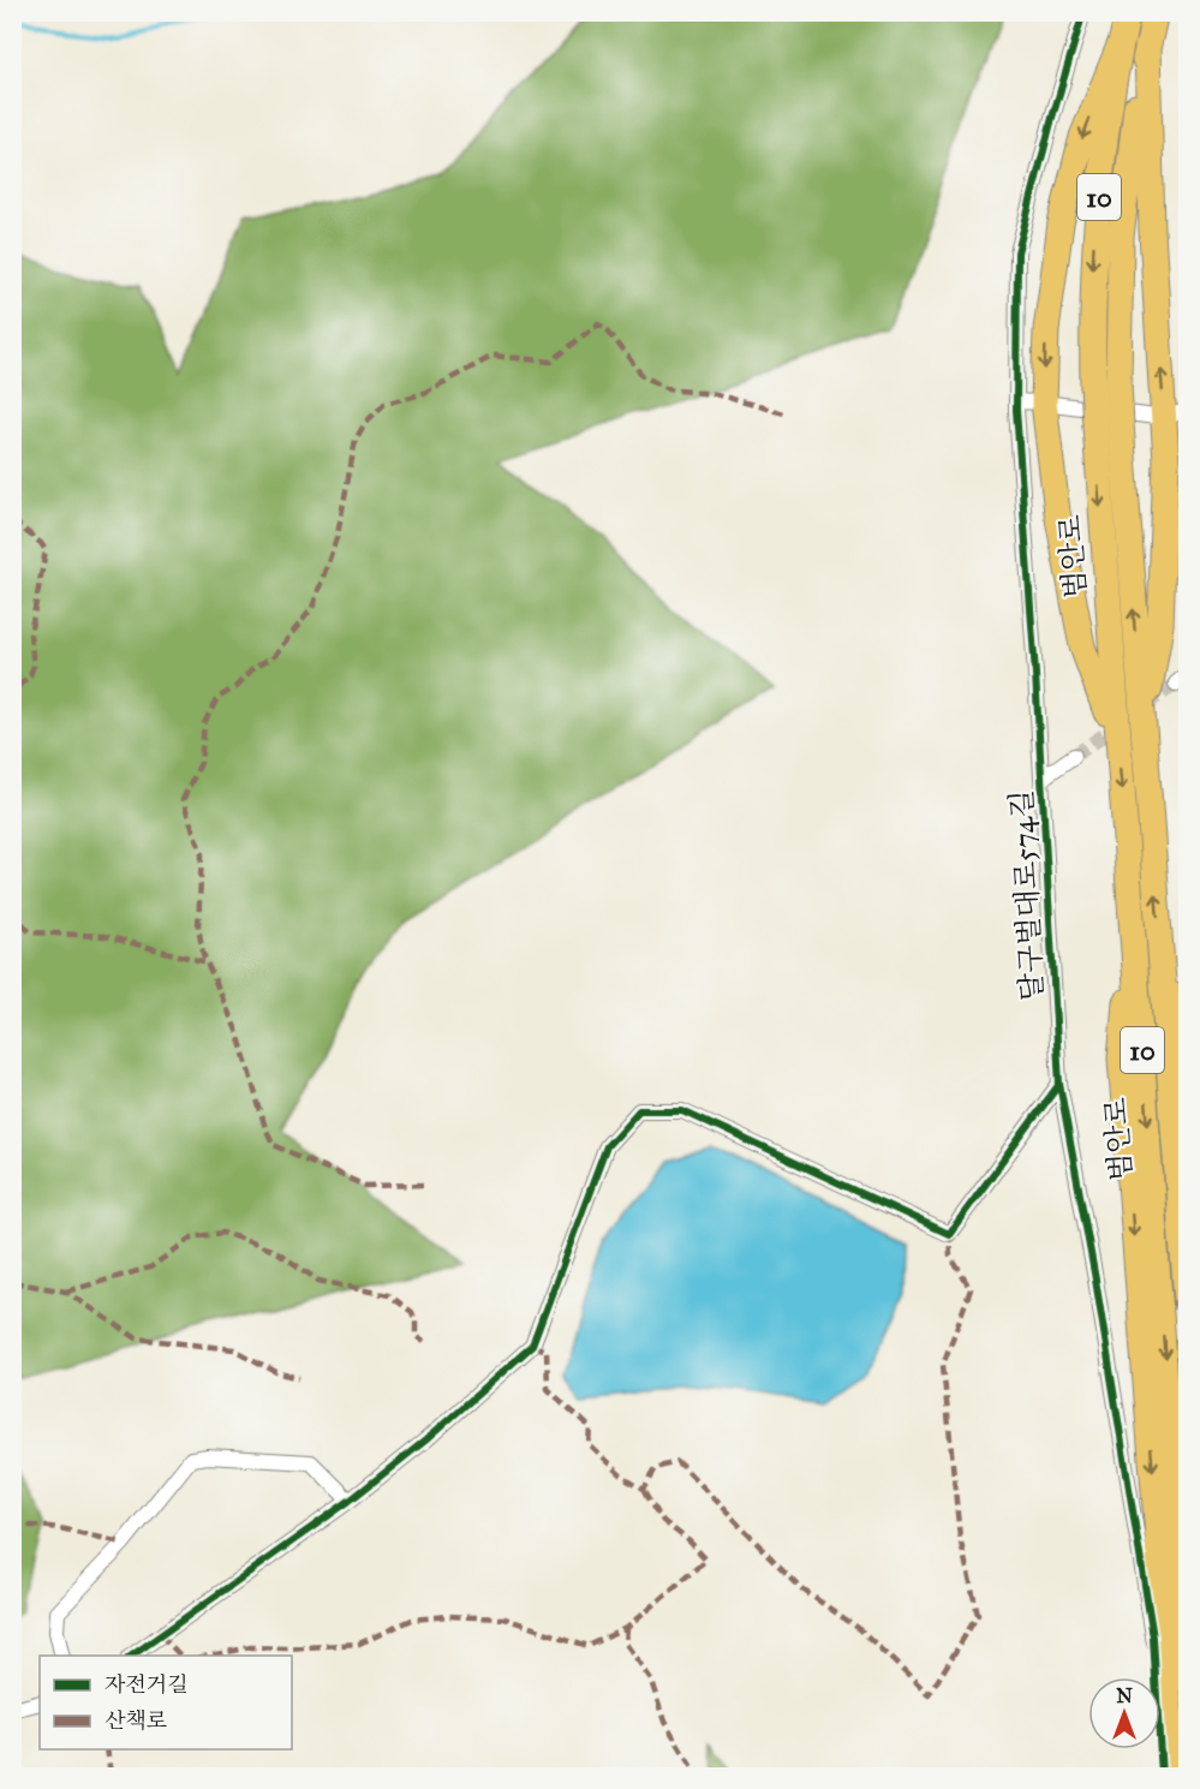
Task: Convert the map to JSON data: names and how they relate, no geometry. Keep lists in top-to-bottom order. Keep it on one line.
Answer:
{"streets":{"highway":["10","범안로"],"street":["달구벌대로574길"]},"crossings":[["10","범안로"]],"legend":["자전거길","산책로"],"north":"top"}
